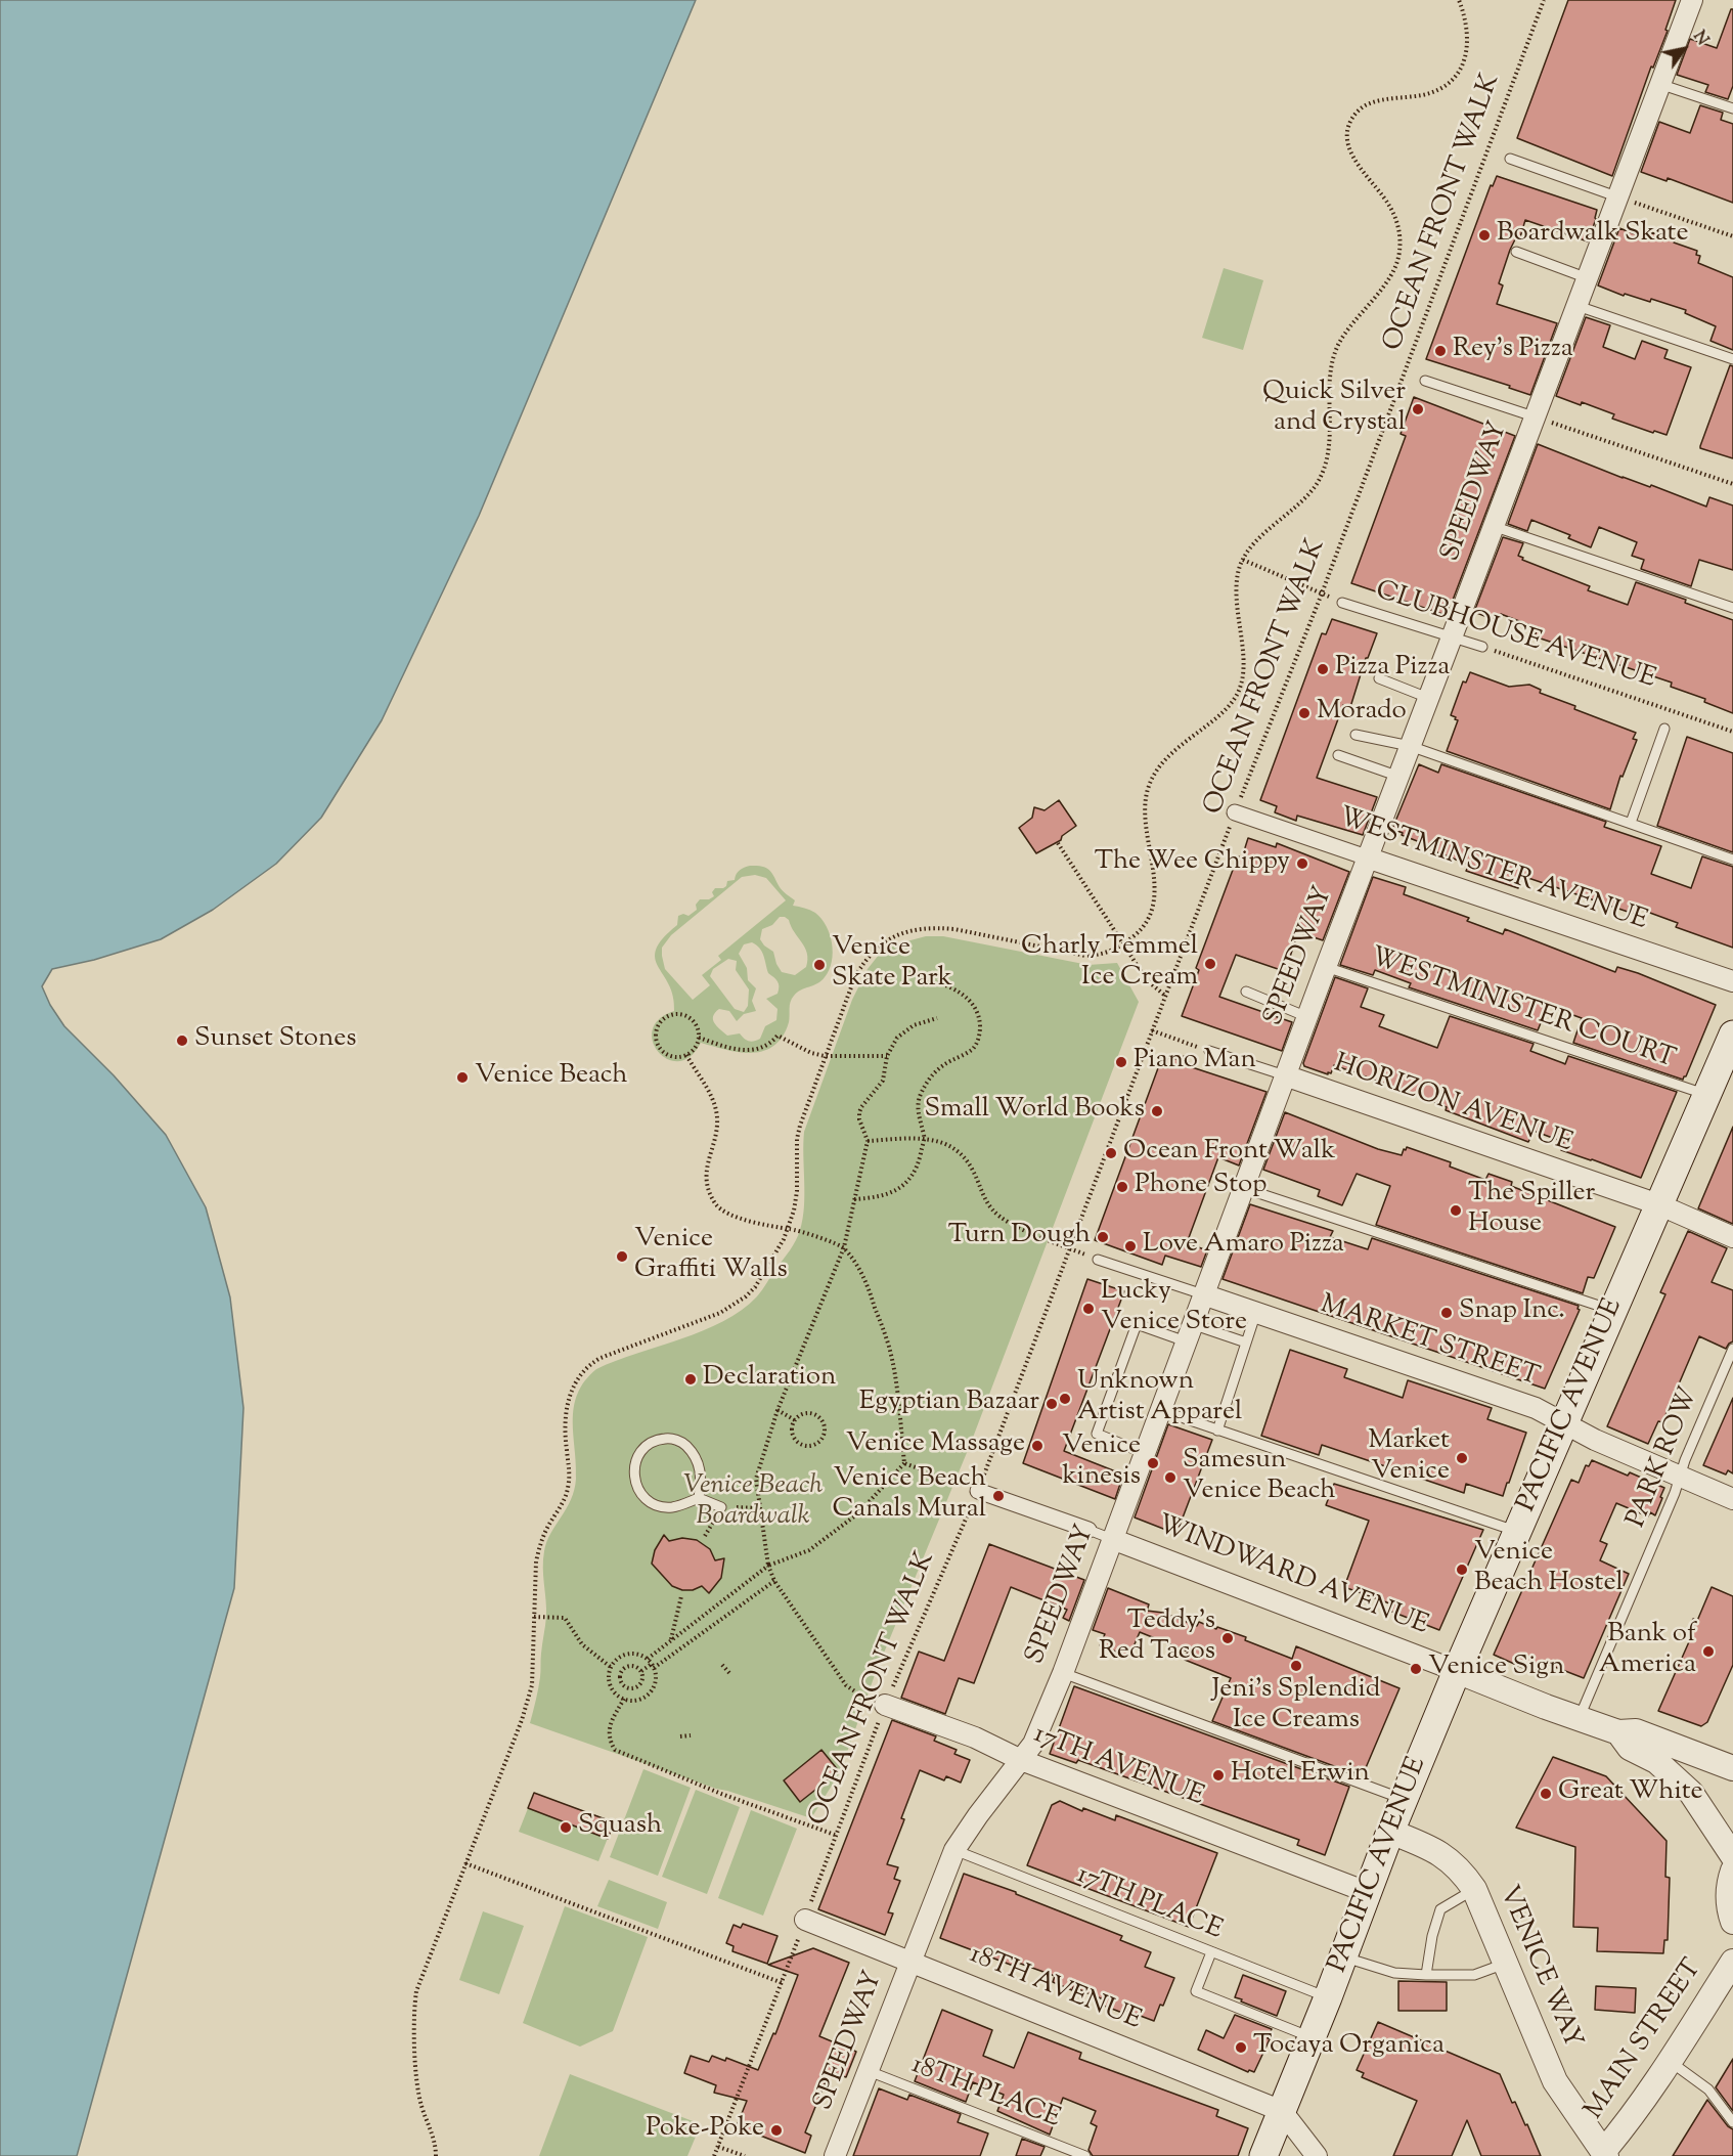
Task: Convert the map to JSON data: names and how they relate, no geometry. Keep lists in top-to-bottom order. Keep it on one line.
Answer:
{"streets":{"main road":["PACIFIC AVENUE"],"street":["SPEEDWAY","WESTMINSTER AVENUE","HORIZON AVENUE","MARKET STREET","WINDWARD AVENUE","17TH AVENUE","VENICE WAY","18TH AVENUE","MAIN STREET"],"lane":["CLUBHOUSE AVENUE","WESTMINISTER COURT","PARK ROW","17TH PLACE","18TH PLACE"],"path":["OCEAN FRONT WALK"]},"crossings":[["OCEAN FRONT WALK","CLUBHOUSE AVENUE"],["OCEAN FRONT WALK","WESTMINSTER AVENUE"],["OCEAN FRONT WALK","WINDWARD AVENUE"],["OCEAN FRONT WALK","17TH AVENUE"],["OCEAN FRONT WALK","18TH AVENUE"],["SPEEDWAY","CLUBHOUSE AVENUE"],["SPEEDWAY","WESTMINSTER AVENUE"],["SPEEDWAY","WESTMINISTER COURT"],["SPEEDWAY","HORIZON AVENUE"],["SPEEDWAY","MARKET STREET"],["SPEEDWAY","WINDWARD AVENUE"],["SPEEDWAY","17TH AVENUE"],["SPEEDWAY","17TH PLACE"],["SPEEDWAY","18TH AVENUE"],["SPEEDWAY","18TH PLACE"],["WESTMINISTER COURT","PACIFIC AVENUE"],["HORIZON AVENUE","PACIFIC AVENUE"],["MARKET STREET","PACIFIC AVENUE"],["MARKET STREET","PARK ROW"],["PACIFIC AVENUE","WINDWARD AVENUE"],["PACIFIC AVENUE","17TH AVENUE"],["PACIFIC AVENUE","17TH PLACE"],["PACIFIC AVENUE","VENICE WAY"],["PACIFIC AVENUE","18TH AVENUE"],["PARK ROW","WINDWARD AVENUE"],["VENICE WAY","MAIN STREET"]],"parks":["Venice Beach Boardwalk"],"places":["Boardwalk Skate","Rey's Pizza","Quick Silver and Crystal","Pizza Pizza","Morado","The Wee Chippy","Charly Temmel Ice Cream","Venice Skate Park","Sunset Stones","Piano Man","Venice Beach","Small World Books","Ocean Front Walk","Phone Stop","The Spiller House","Turn Dough","Love Amaro Pizza","Venice Graffiti Walls","Lucky Venice Store","Snap Inc.","Declaration","Unknown Artist Apparel","Egyptian Bazaar","Venice Massage","Market Venice","Venice kinesis","Samesun Venice Beach","Venice Beach Canals Mural","Venice Beach Hostel","Teddy's Red Tacos","Bank of America","Jeni's Splendid Ice Creams","Venice Sign","Hotel Erwin","Great White","Squash","Tocaya Organica","Poke-Poke"],"north":"top right"}
